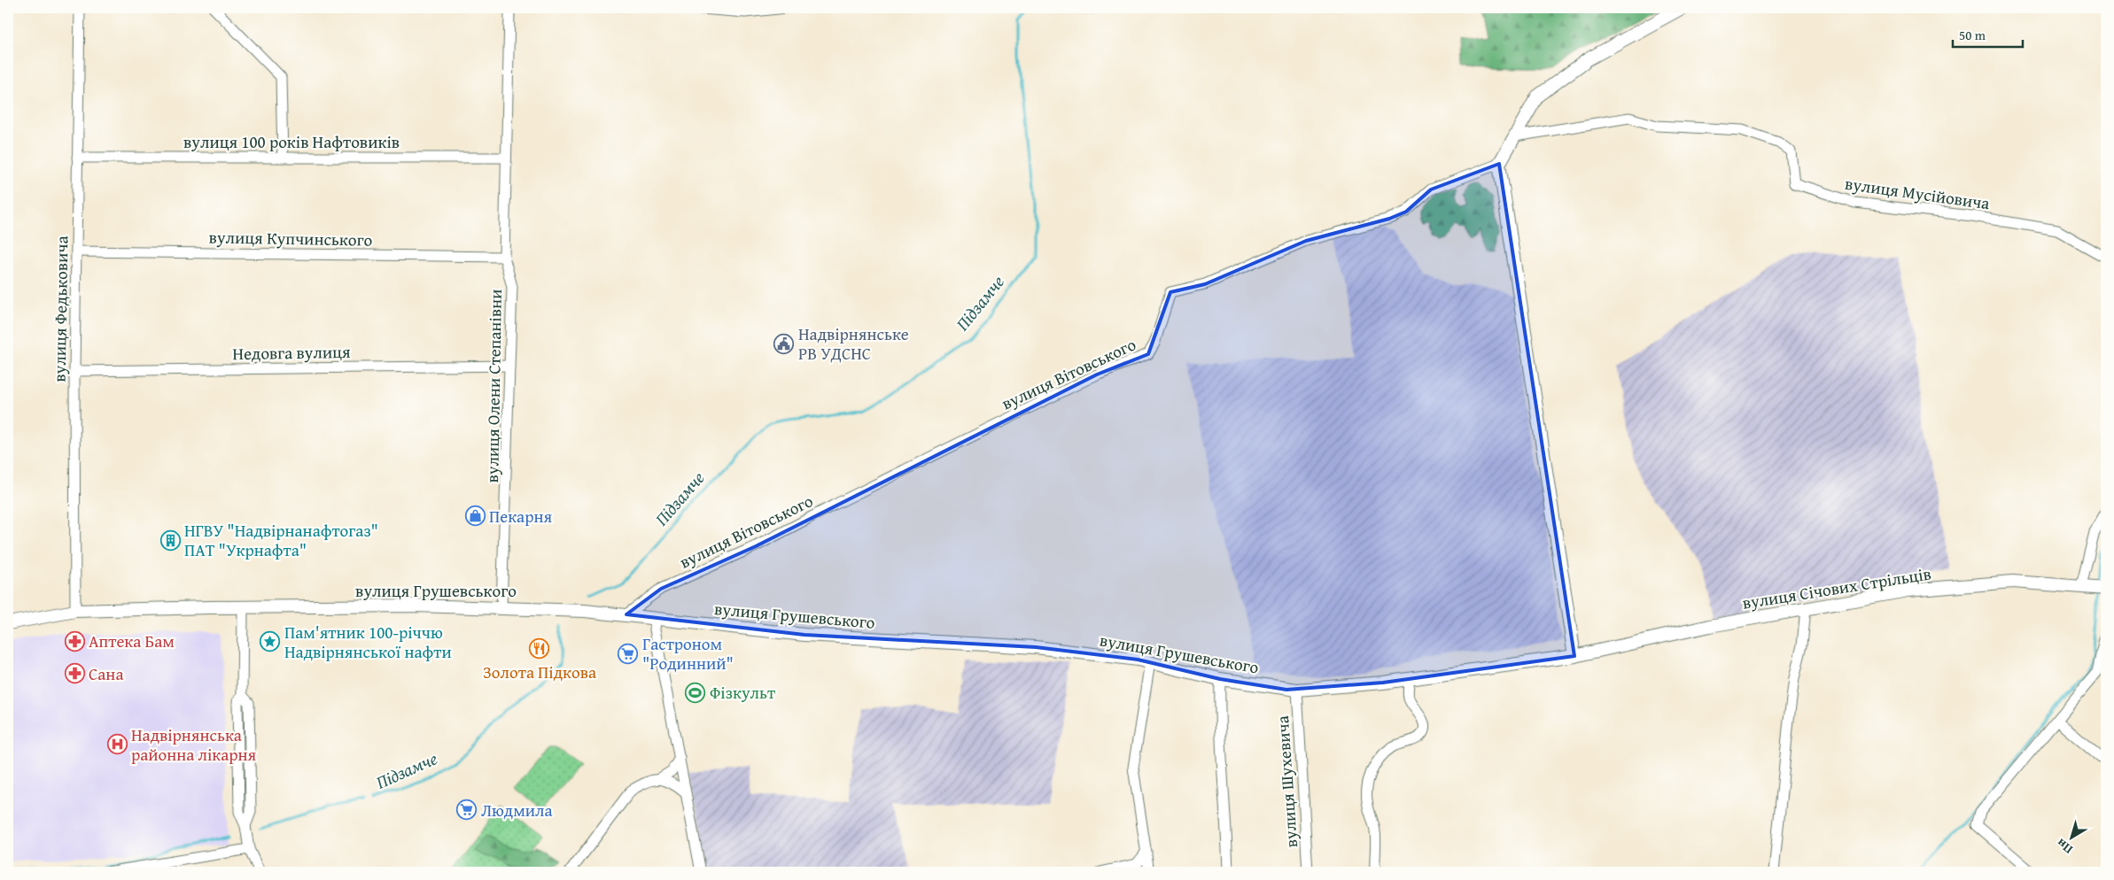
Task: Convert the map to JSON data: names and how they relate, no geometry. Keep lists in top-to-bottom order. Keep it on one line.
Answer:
{"streets":{"street":["вулиця 100 років Нафтовиків","вулиця Мусійовича","вулиця Купчинського","вулиця Федьковича","Недовга вулиця","вулиця Вітовського","вулиця Олени Степанівни","вулиця Січових Стрільців","вулиця Грушевського","вулиця Шухевича"]},"crossings":[["вулиця 100 років Нафтовиків","вулиця Федьковича"],["вулиця 100 років Нафтовиків","вулиця Олени Степанівни"],["вулиця Купчинського","вулиця Федьковича"],["вулиця Купчинського","вулиця Олени Степанівни"],["вулиця Федьковича","Недовга вулиця"],["вулиця Федьковича","вулиця Грушевського"],["Недовга вулиця","вулиця Олени Степанівни"],["вулиця Вітовського","вулиця Грушевського"],["вулиця Олени Степанівни","вулиця Грушевського"],["вулиця Січових Стрільців","вулиця Грушевського"],["вулиця Грушевського","вулиця Шухевича"]],"water":["Підзамче"],"places":{"public building":["Надвірнянське РВ УДСНС"],"shop":["Пекарня"],"building":["НГВУ \"Надвірнанафтогаз\" ПАТ \"Укрнафта\""],"pharmacy":["Аптека Бам","Сана"],"place":["Пам'ятник 100-річчю Надвірнянської нафти"],"restaurant":["Золота Підкова"],"supermarket":["Гастроном \"Родинний\"","Людмила"],"sports":["Фізкульт"],"hospital":["Надвірнянська районна лікарня"]},"scale_bar":"50 m","north":"bottom left"}
